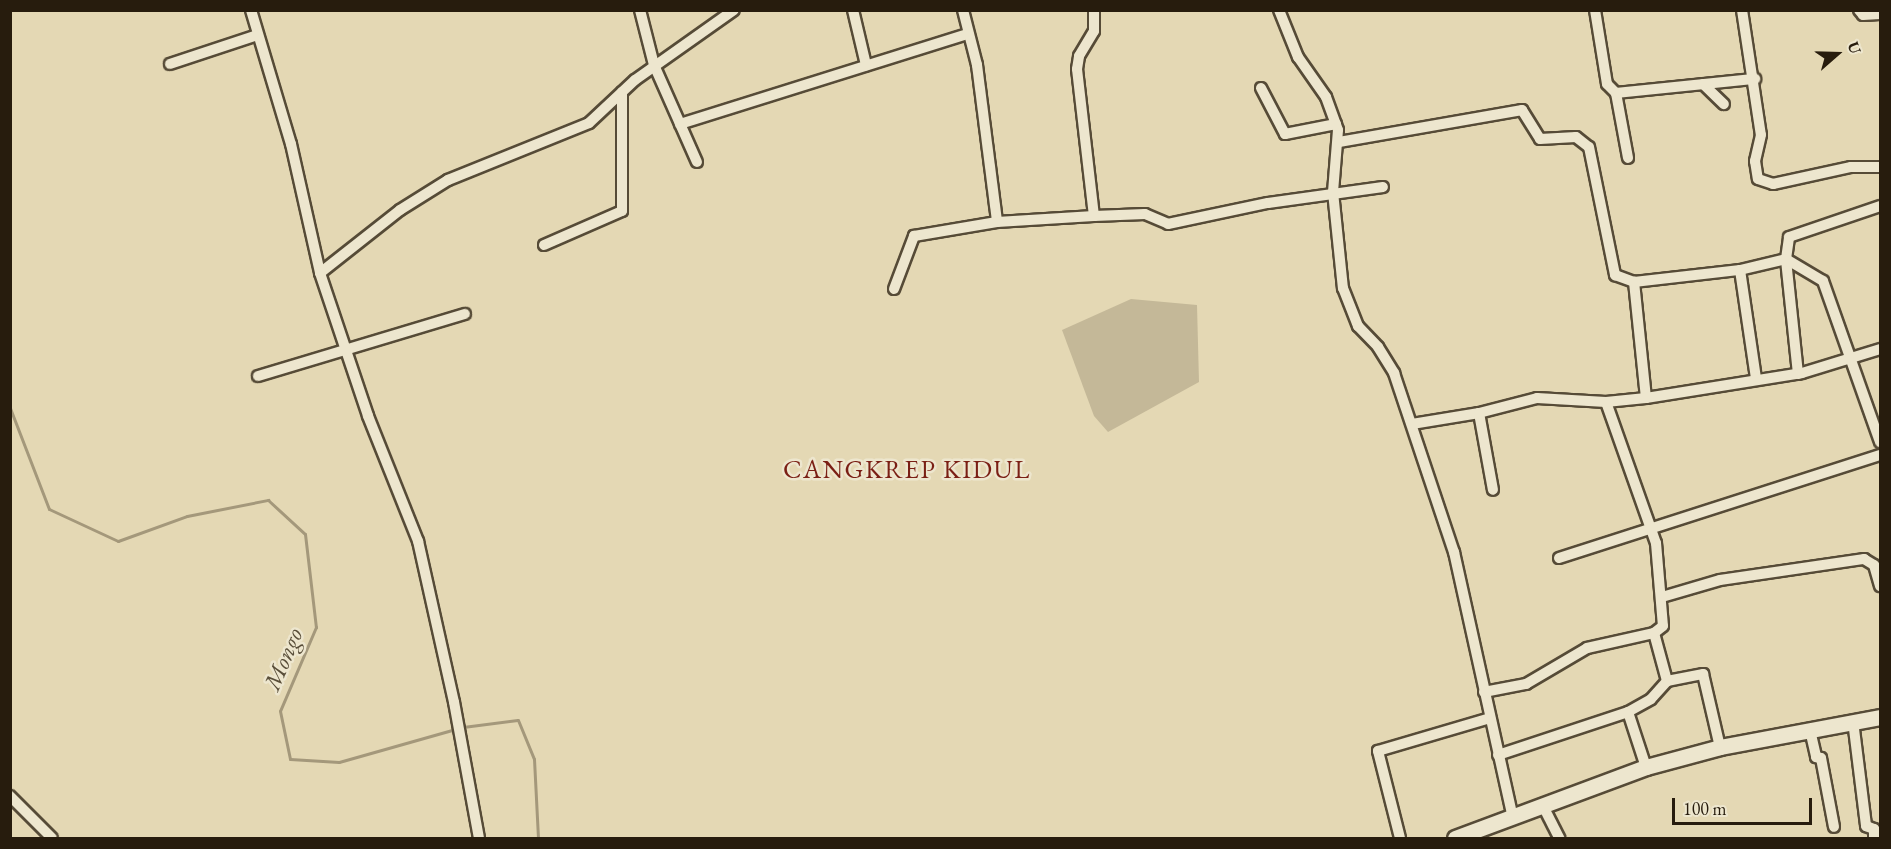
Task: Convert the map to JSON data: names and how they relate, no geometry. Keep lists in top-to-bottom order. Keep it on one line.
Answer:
{"districts":["CANGKREP KIDUL"],"water":["Mongo"],"scale_bar":"100 m","north":"right"}
